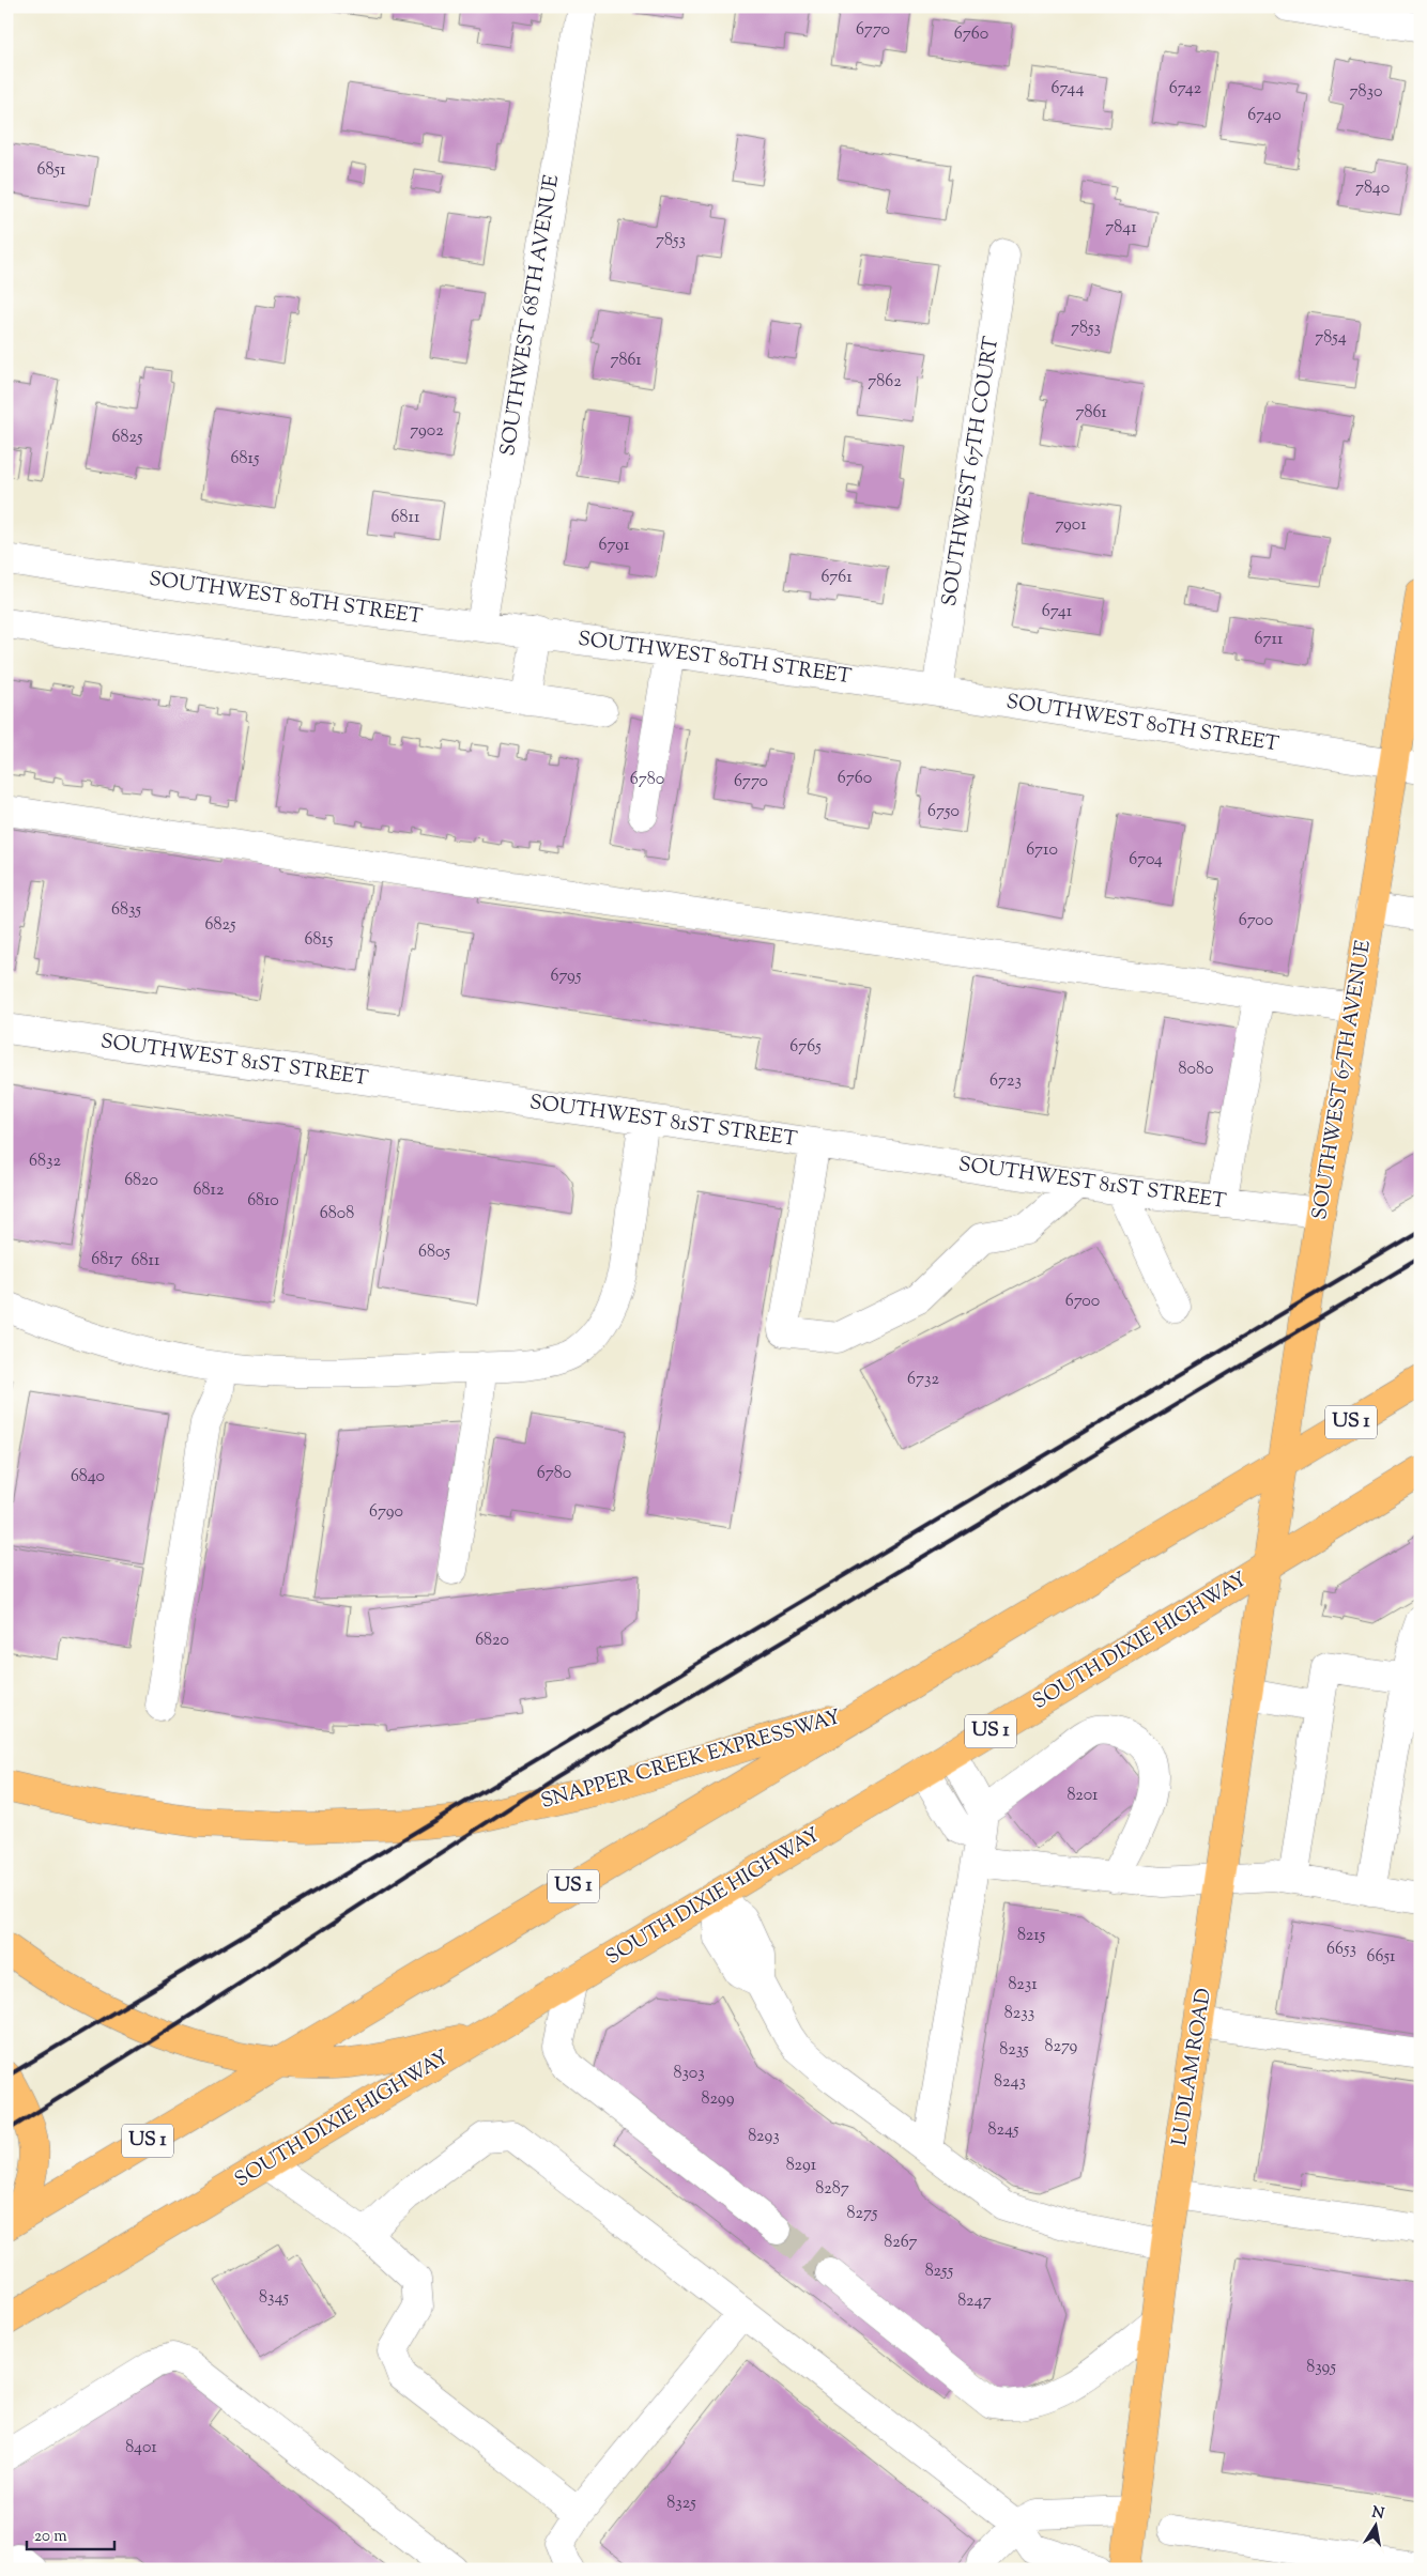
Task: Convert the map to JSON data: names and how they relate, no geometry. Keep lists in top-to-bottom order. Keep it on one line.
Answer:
{"streets":{"main road":["SOUTHWEST 67TH AVENUE","US 1","SOUTH DIXIE HIGHWAY","SNAPPER CREEK EXPRESSWAY","LUDLAM ROAD"],"street":["SOUTHWEST 68TH AVENUE","SOUTHWEST 67TH COURT","SOUTHWEST 80TH STREET","SOUTHWEST 81ST STREET"]},"crossings":[["SOUTHWEST 68TH AVENUE","SOUTHWEST 80TH STREET"],["SOUTHWEST 67TH COURT","SOUTHWEST 80TH STREET"],["SOUTHWEST 80TH STREET","SOUTHWEST 67TH AVENUE"],["SOUTHWEST 81ST STREET","SOUTHWEST 67TH AVENUE"],["SOUTHWEST 67TH AVENUE","US 1"],["SOUTHWEST 67TH AVENUE","SOUTH DIXIE HIGHWAY"],["SOUTHWEST 67TH AVENUE","LUDLAM ROAD"],["US 1","SNAPPER CREEK EXPRESSWAY"],["SOUTH DIXIE HIGHWAY","LUDLAM ROAD"]],"house_numbers":["6770","6760","6744","6742","7830","6740","6851","7840","7841","7853","7853","7854","7861","7862","7861","7902","6825","6815","6811","7901","6791","6761","6741","6711","6760","6780","6770","6750","6710","6704","6835","6700","6825","6815","6795","6765","8080","6723","6832","6820","6812","6810","6808","6805","6817","6811","6700","6732","6780","6840","6790","6820","8201","8215","6653","6651","8231","8233","8279","8235","8303","8243","8299","8245","8293","8291","8287","8275","8267","8255","8345","8247","8395","8401","8325"],"scale_bar":"20 m","north":"top"}
